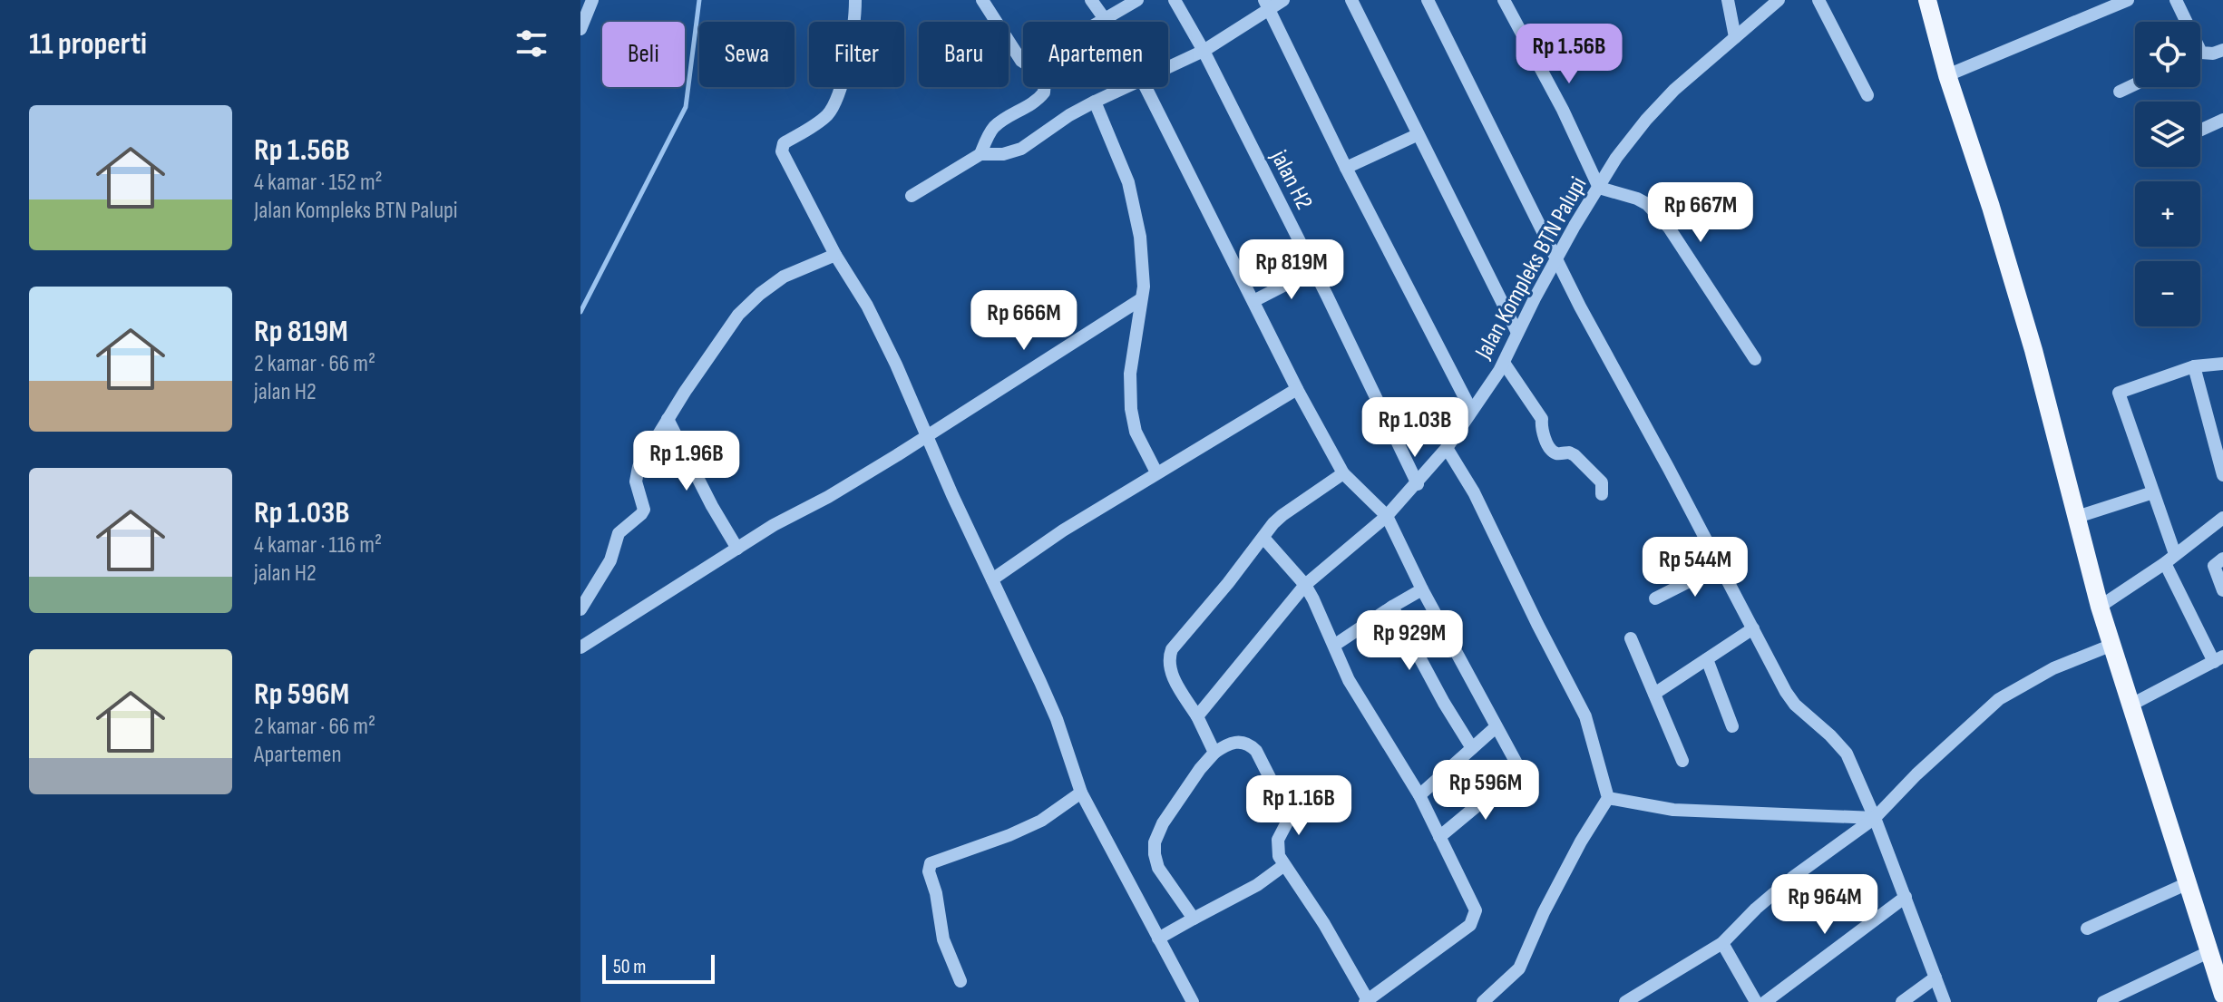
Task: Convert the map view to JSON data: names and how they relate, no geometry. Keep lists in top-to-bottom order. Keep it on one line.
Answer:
{"streets":{"street":["jalan H2","Jalan Kompleks BTN Palupi"]},"crossings":[["jalan H2","Jalan Kompleks BTN Palupi"]],"scale_bar":"50 m","page":{"heading":"11 properti","map_buttons":["+","−"],"chip":["Beli","Sewa","Filter","Baru","Apartemen"],"price":["Rp 1.56B","Rp 667M","Rp 819M","Rp 666M","Rp 1.03B","Rp 1.96B","Rp 544M","Rp 929M","Rp 596M","Rp 1.16B","Rp 964M"],"list":[{"name":"Rp 1.56B","note":"4 kamar · 152 m² · Jalan Kompleks BTN Palupi"},{"name":"Rp 819M","note":"2 kamar · 66 m² · jalan H2"},{"name":"Rp 1.03B","note":"4 kamar · 116 m² · jalan H2"},{"name":"Rp 596M","note":"2 kamar · 66 m² · Apartemen"}],"scale":"50 m"}}
